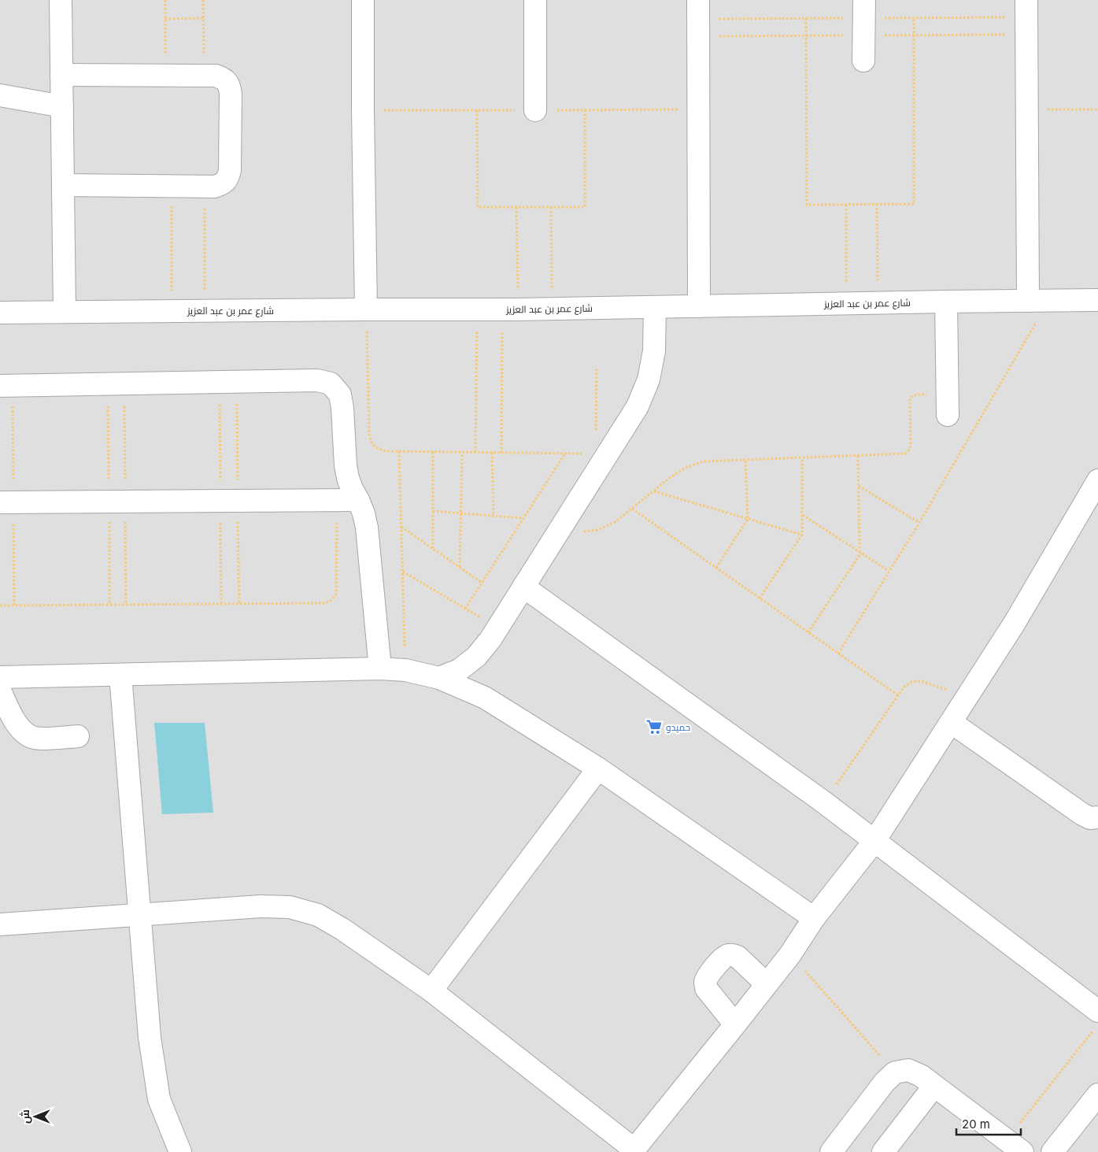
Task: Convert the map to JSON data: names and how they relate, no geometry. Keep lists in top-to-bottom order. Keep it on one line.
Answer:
{"streets":{"street":["شارع عمر بن عبد العزيز"]},"places":{"supermarket":["حميدو"]},"scale_bar":"20 m","north":"left"}
